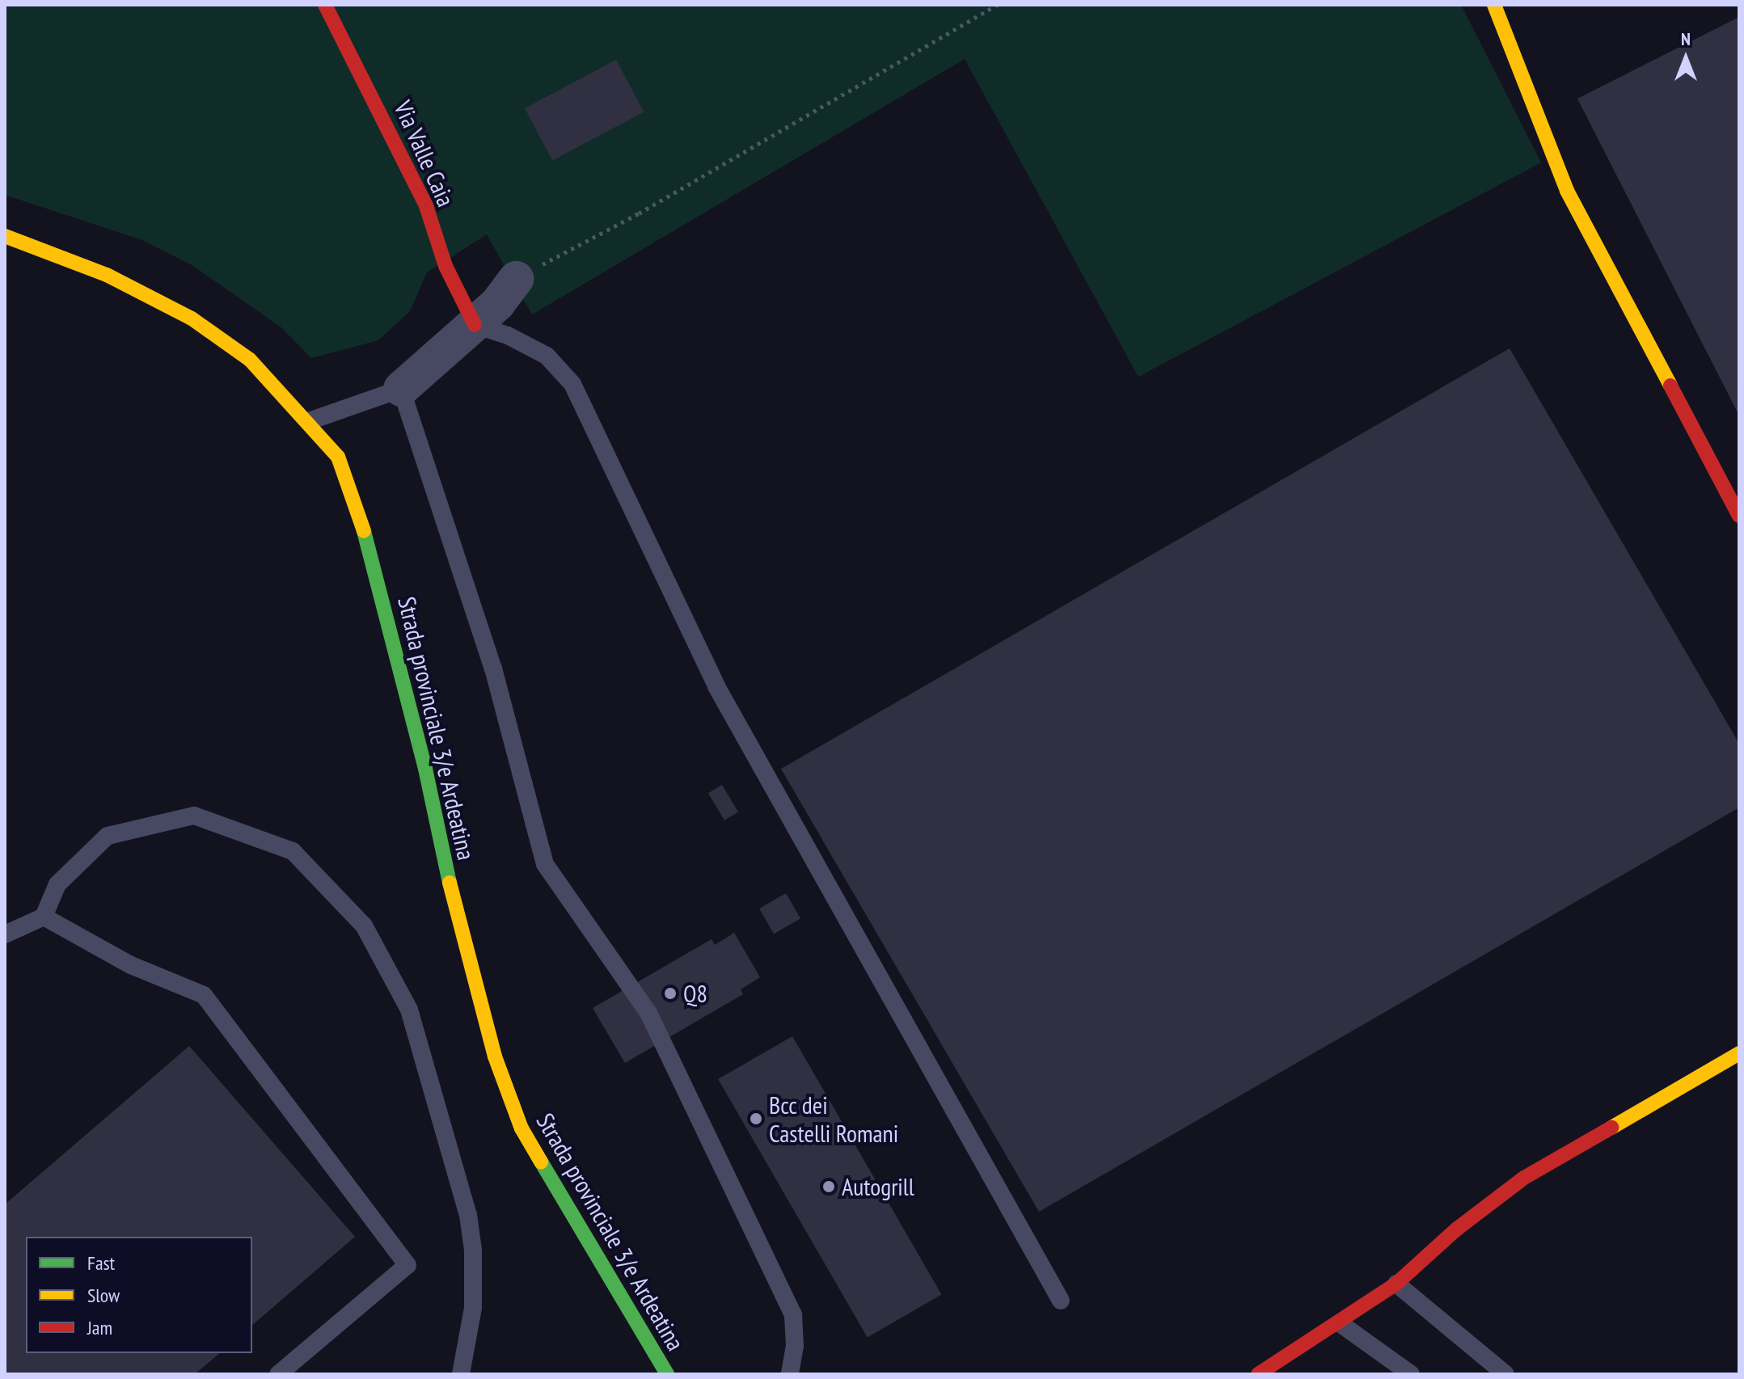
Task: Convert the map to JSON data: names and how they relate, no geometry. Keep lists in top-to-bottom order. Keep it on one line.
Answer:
{"streets":{"street":["Via Valle Caia","Strada provinciale 3/e Ardeatina"]},"places":["Q8","Bcc dei Castelli Romani","Autogrill"],"legend":["Fast","Slow","Jam"],"north":"top"}
